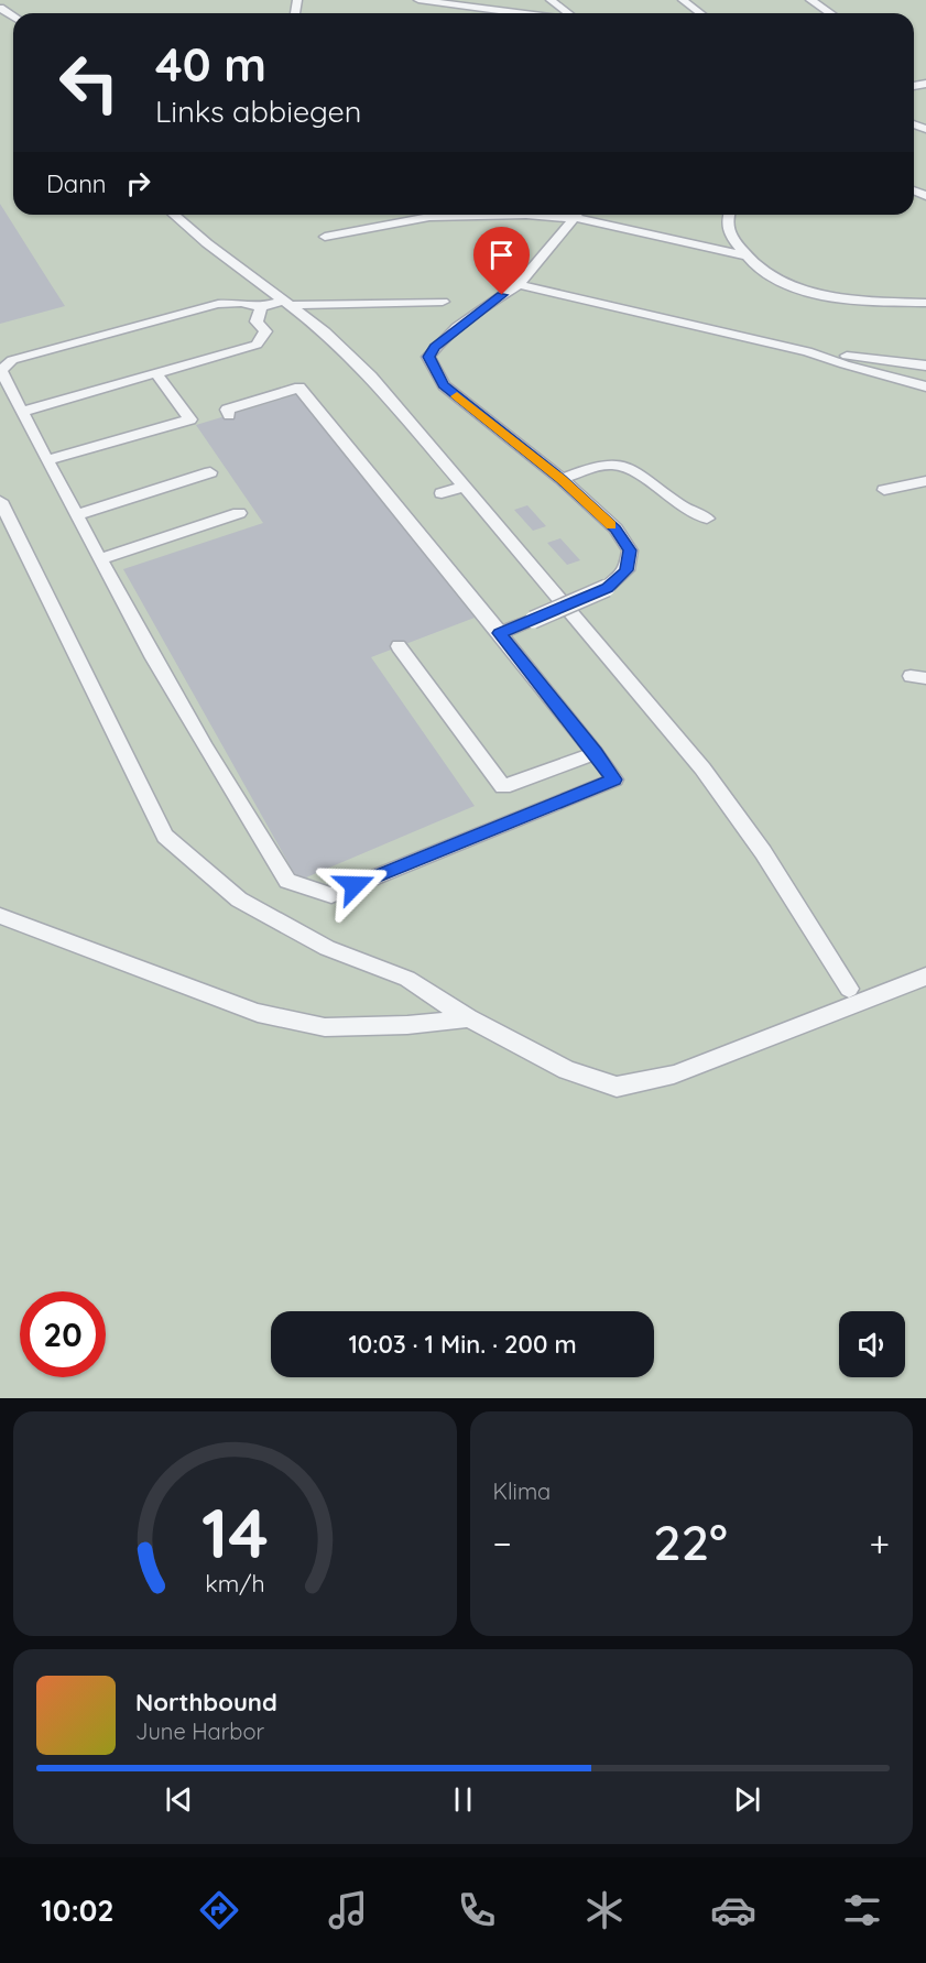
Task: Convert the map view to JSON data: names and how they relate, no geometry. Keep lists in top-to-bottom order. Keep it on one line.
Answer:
{"page":{"turn":["40 m","Links abbiegen"],"then":"Dann","limit":"20","trip":"10:03 · 1 Min. · 200 m","tile":"Klima","heat":["−","22°","+"],"song":["Northbound","June Harbor"],"tabs":"10:02","gauge":["14","km/h"]}}
